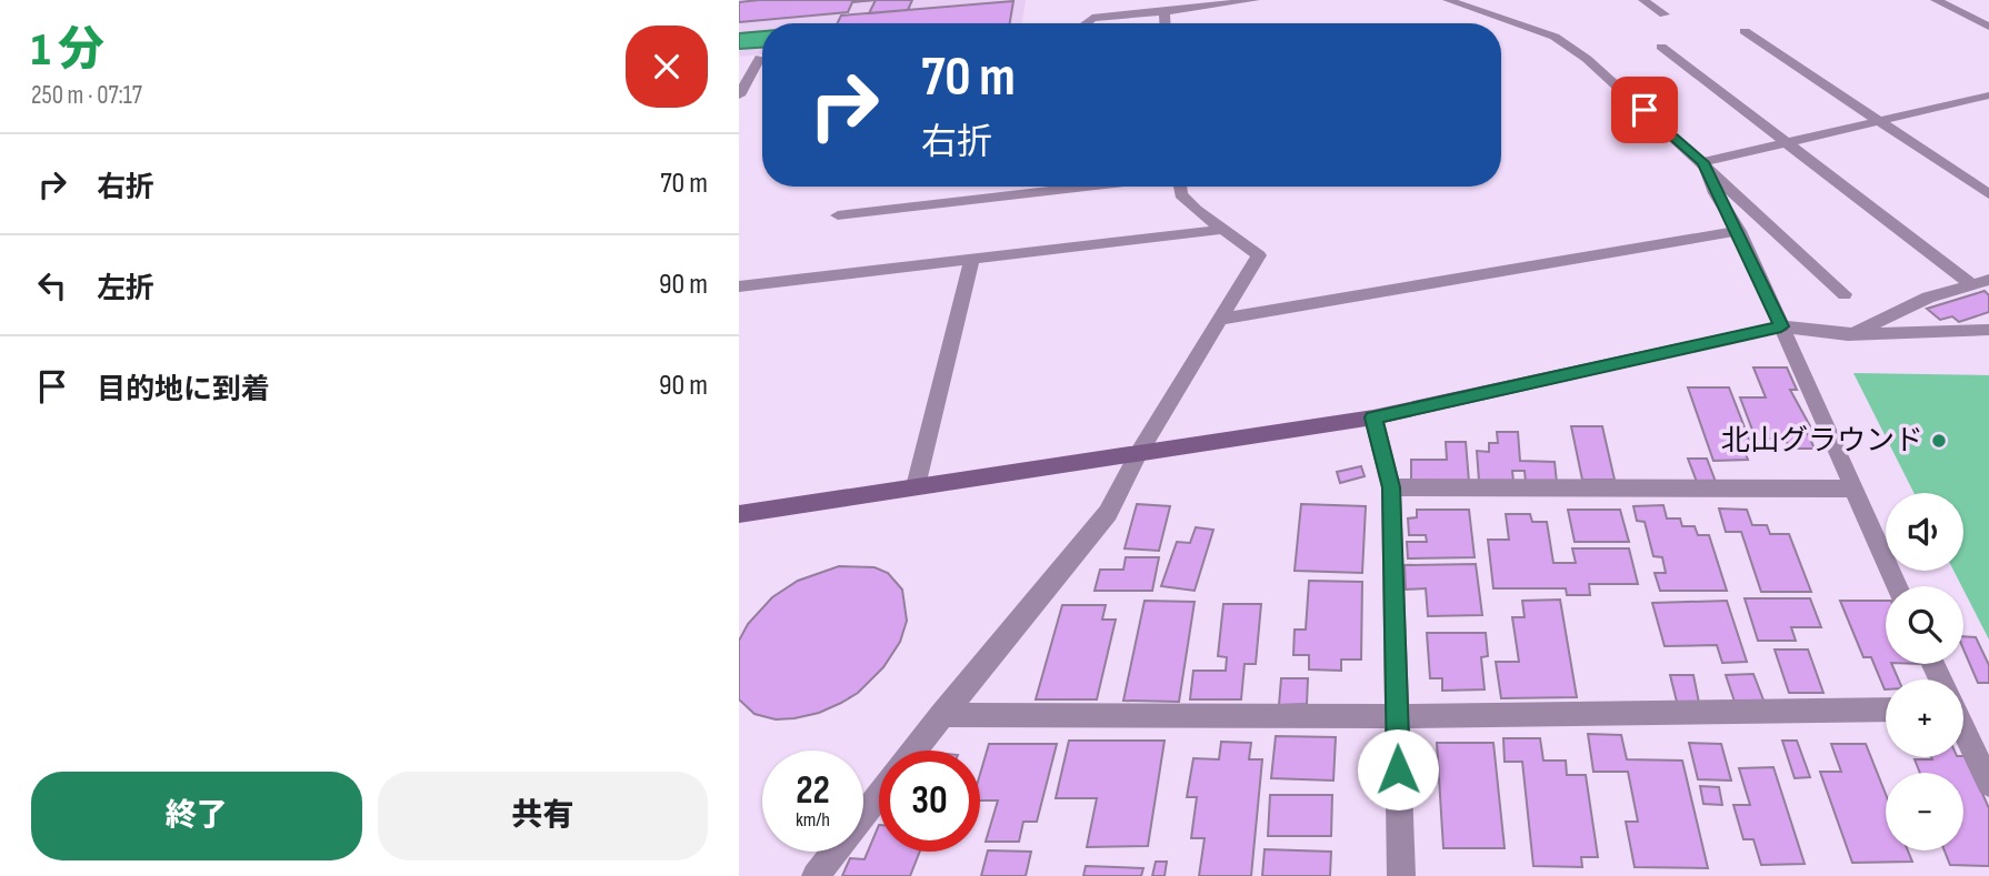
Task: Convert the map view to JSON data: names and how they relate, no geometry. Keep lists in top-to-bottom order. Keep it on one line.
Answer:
{"places":["北山グラウンド"],"page":{"heading":["1 分","250 m · 07:17"],"turn":["70 m","右折"],"list":[{"name":"右折","value":"70 m"},{"name":"左折","value":"90 m"},{"name":"目的地に到着","value":"90 m"}],"map_buttons":["+","−"],"speed":"22 km/h","limit":"30","buttons":["終了","共有"]}}
